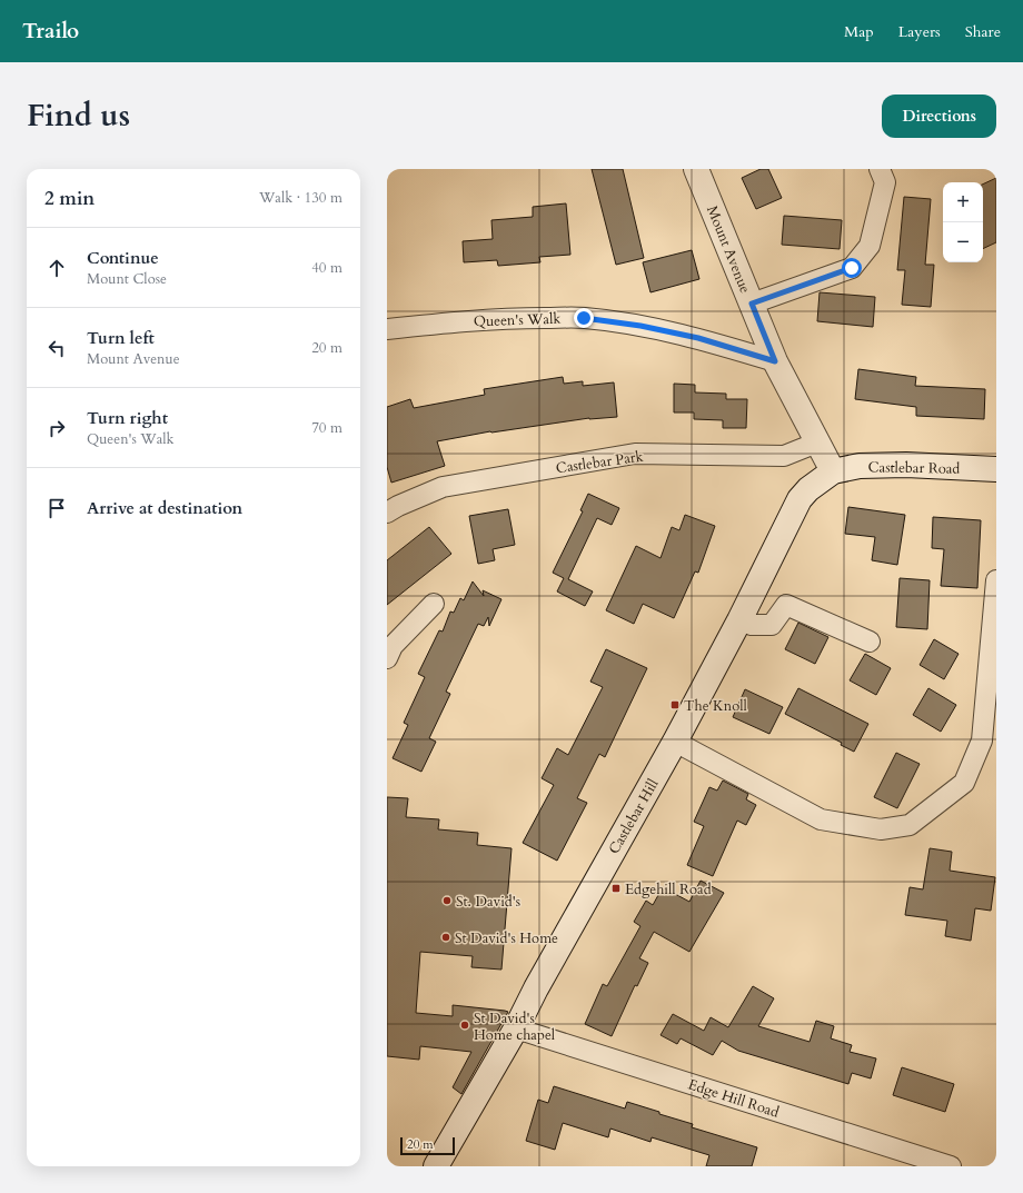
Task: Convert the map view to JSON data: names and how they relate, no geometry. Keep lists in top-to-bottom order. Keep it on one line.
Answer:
{"streets":{"main road":["Mount Avenue","Castlebar Road","Castlebar Hill"],"street":["Queen's Walk","Castlebar Park","Edge Hill Road"]},"crossings":[["Mount Avenue","Queen's Walk"],["Mount Avenue","Castlebar Park"],["Mount Avenue","Castlebar Road"],["Mount Avenue","Castlebar Hill"],["Castlebar Road","Castlebar Hill"],["Castlebar Hill","Edge Hill Road"]],"places":{"transit":["The Knoll","Edgehill Road"],"other":["St. David's","St David's Home","St David's Home chapel"]},"scale_bar":"20 m","page":{"header":"Trailo","nav":["Map","Layers","Share"],"title":"Find us","buttons":"Directions","heading":["2 min","Walk · 130 m"],"map_buttons":["+","−"],"list":[["Continue","Mount Close","40 m"],["Turn left","Mount Avenue","20 m"],["Turn right","Queen's Walk","70 m"],"Arrive at destination"],"scale":"20 m"}}
